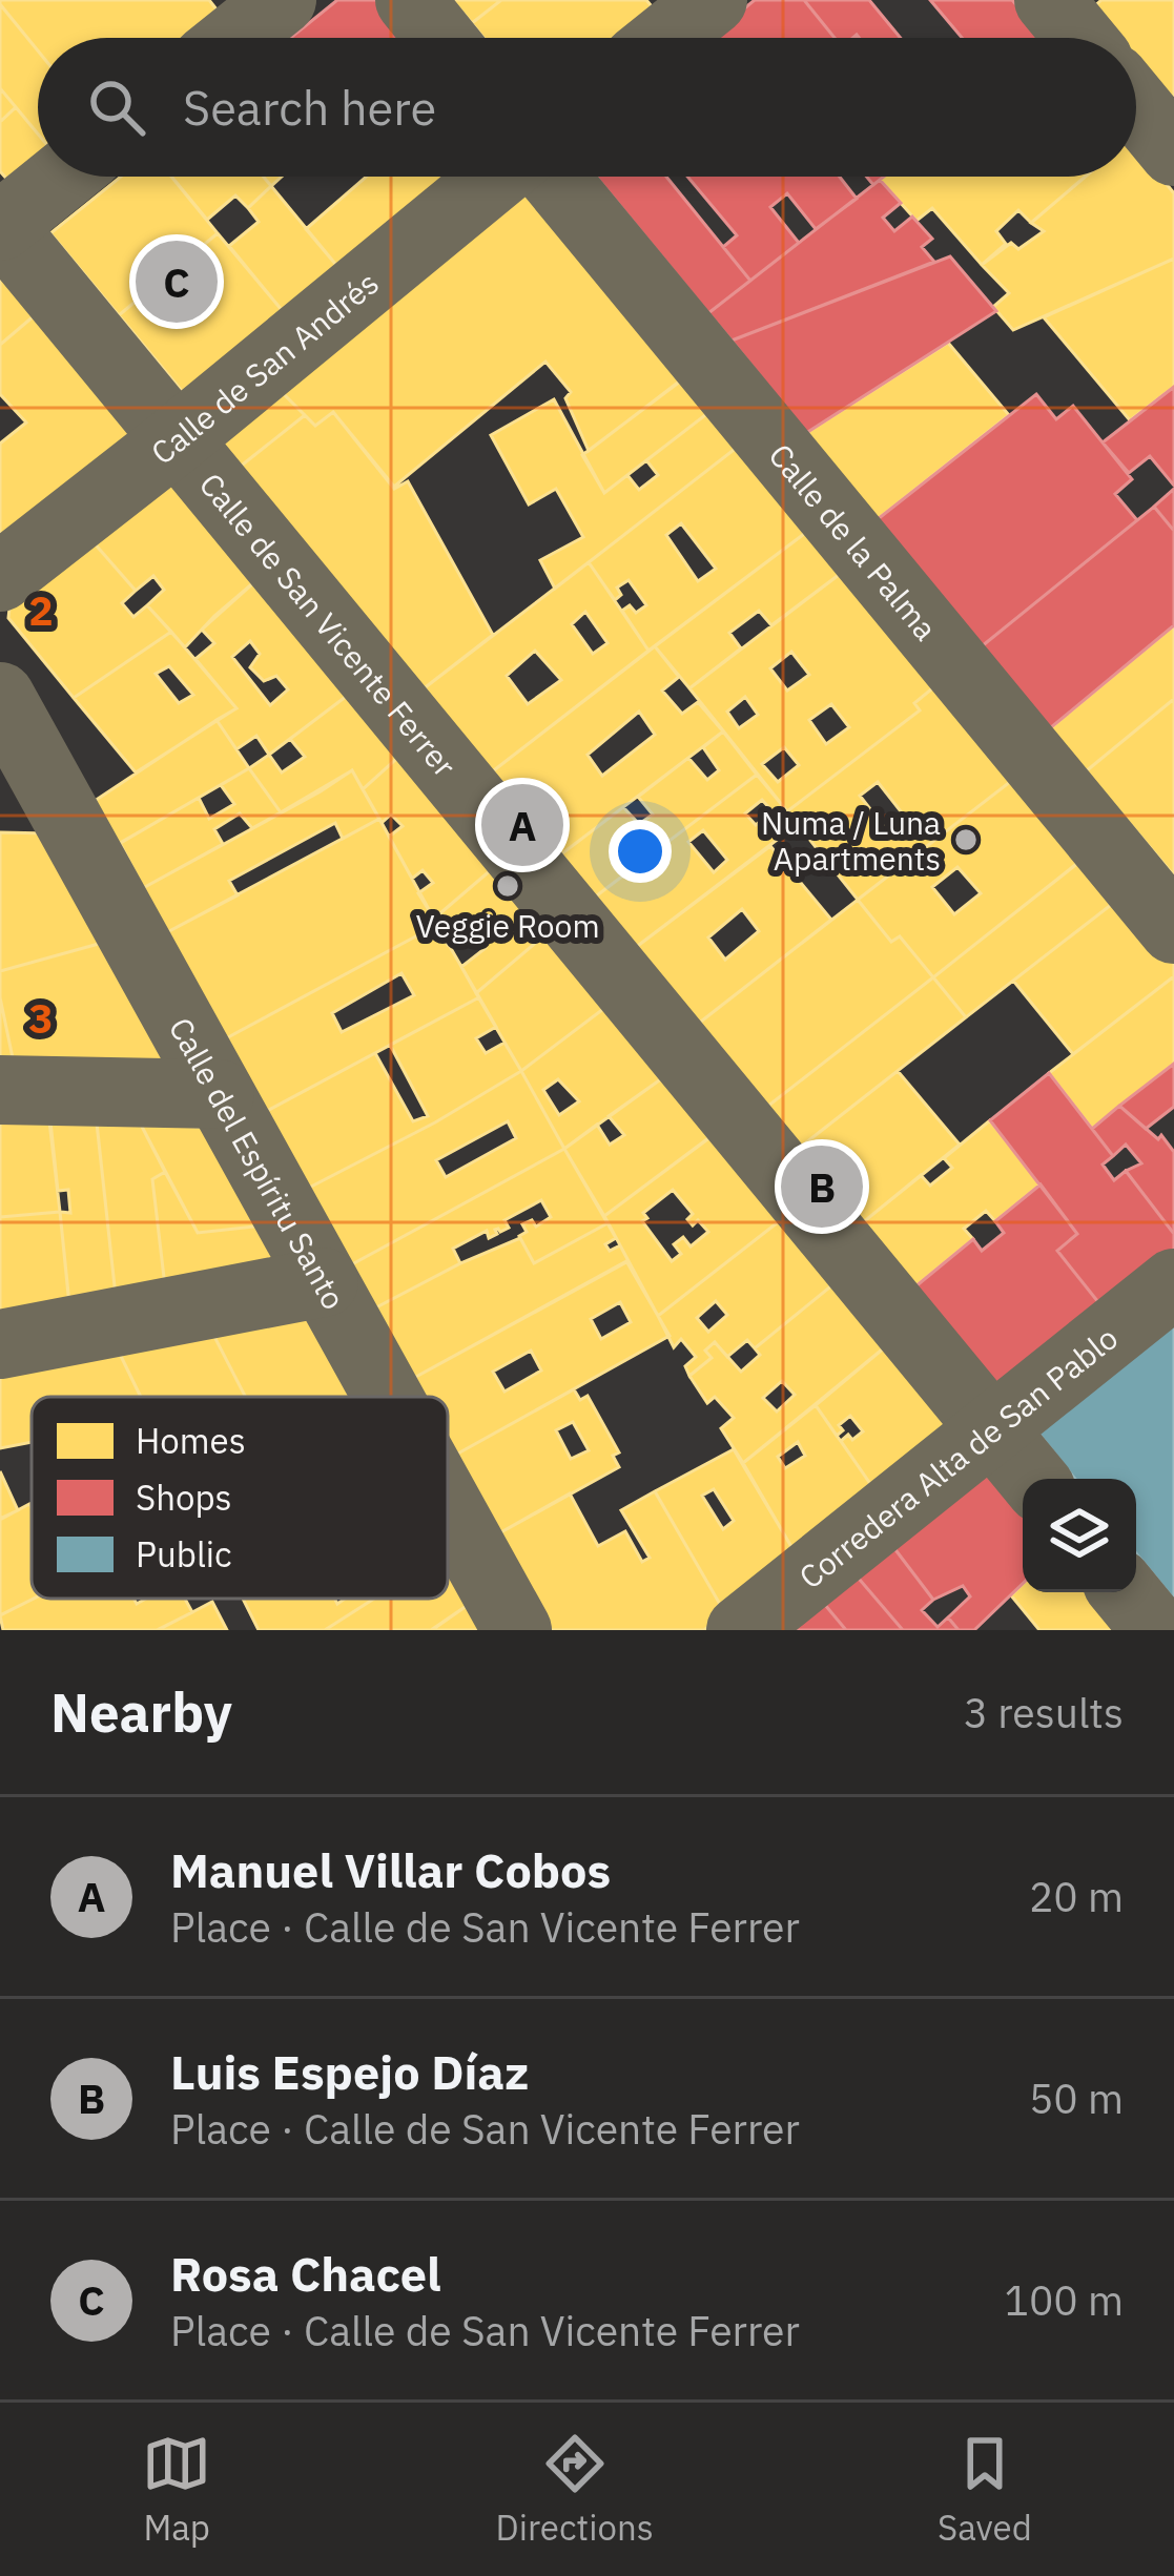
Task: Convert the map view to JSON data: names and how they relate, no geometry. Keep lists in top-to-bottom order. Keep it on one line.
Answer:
{"streets":{"street":["Calle de San Andrés","Calle de la Palma","Calle de San Vicente Ferrer","Calle del Espíritu Santo","Corredera Alta de San Pablo"]},"crossings":[["Calle de San Andrés","Calle de San Vicente Ferrer"],["Calle de San Vicente Ferrer","Corredera Alta de San Pablo"]],"places":["Numa / Luna Apartments","Veggie Room"],"legend":["Homes","Shops","Public"],"page":{"search":"Search here","pins":["C","A","B"],"heading":["Nearby","3 results"],"list":[{"mark":"A","name":"Manuel Villar Cobos","note":"Place · Calle de San Vicente Ferrer","value":"20 m"},{"mark":"B","name":"Luis Espejo Díaz","note":"Place · Calle de San Vicente Ferrer","value":"50 m"},{"mark":"C","name":"Rosa Chacel","note":"Place · Calle de San Vicente Ferrer","value":"100 m"}],"nav":["Map","Directions","Saved"]},"grid":{"rows":["2","3"]}}
